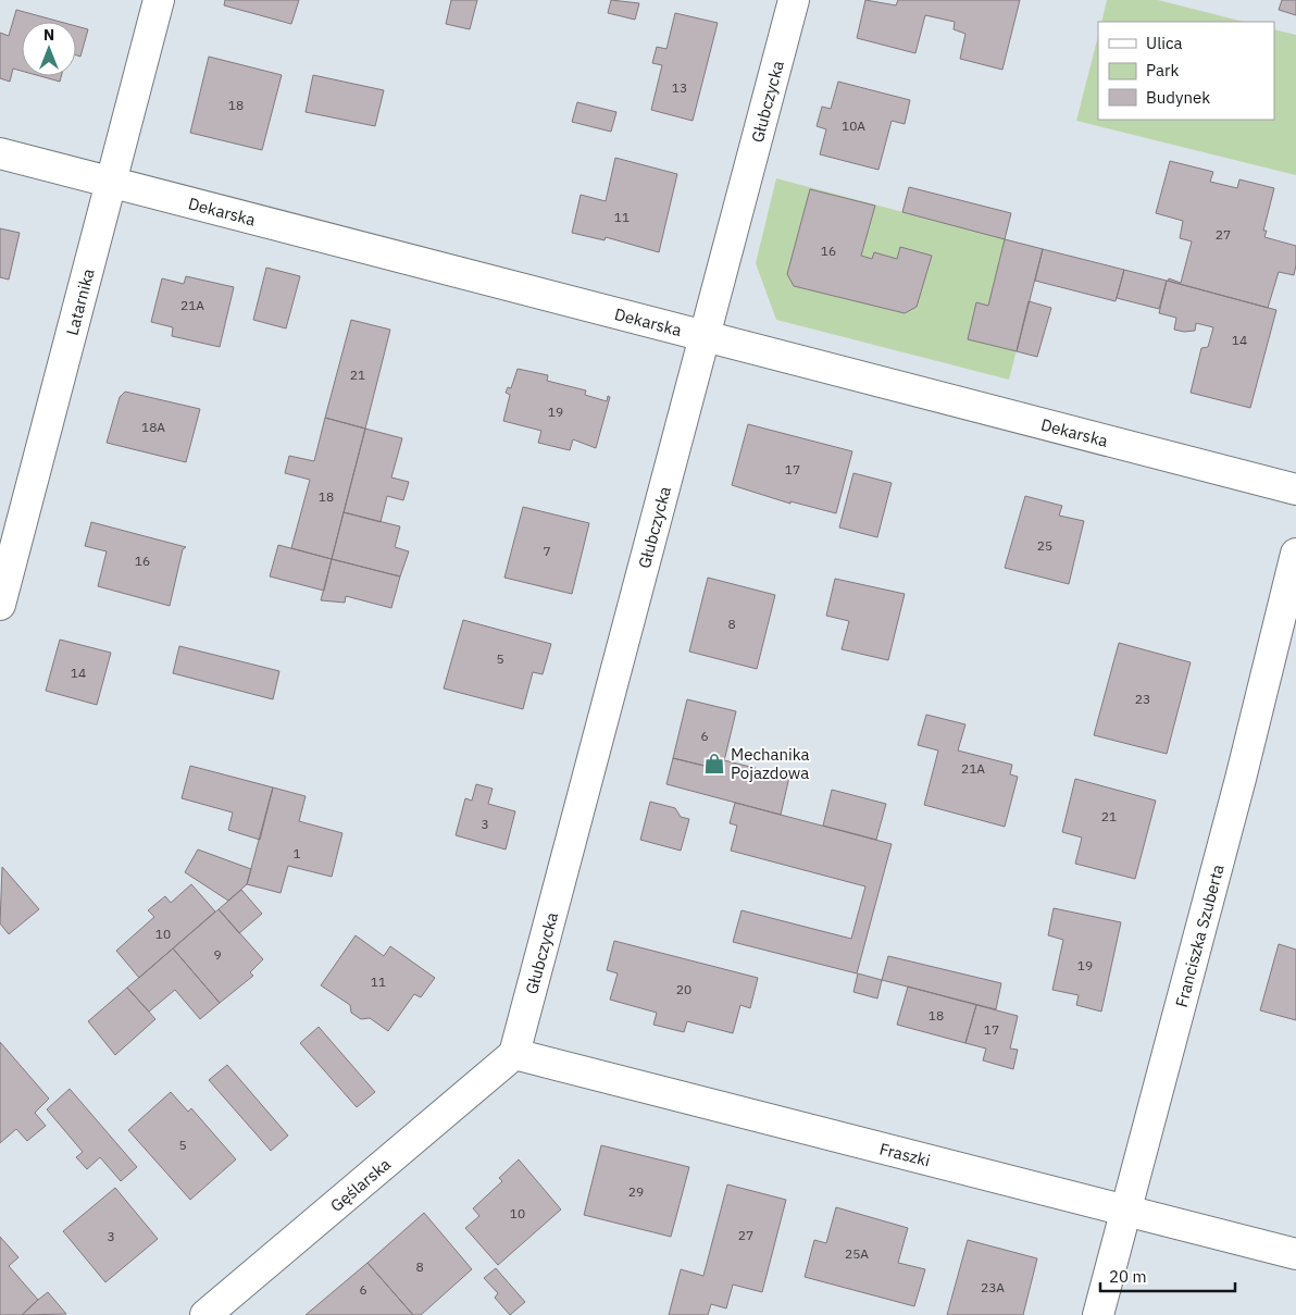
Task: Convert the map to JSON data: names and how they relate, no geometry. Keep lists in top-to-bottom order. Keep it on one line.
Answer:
{"streets":{"street":["Głubczycka","Dekarska","Latarnika","Franciszka Szuberta","Fraszki","Gęślarska"]},"crossings":[["Głubczycka","Dekarska"],["Głubczycka","Fraszki"],["Głubczycka","Gęślarska"],["Dekarska","Latarnika"],["Franciszka Szuberta","Fraszki"],["Fraszki","Gęślarska"]],"places":{"shop":["Mechanika Pojazdowa"]},"house_numbers":["13","18","10A","11","27","16","21A","14","21","19","18A","17","18","25","7","16","8","5","14","23","6","21A","21","3","1","10","9","19","11","20","18","17","5","29","10","27","3","25A","8","23A","6"],"legend":["Ulica","Park","Budynek"],"scale_bar":"20 m","north":"top"}
